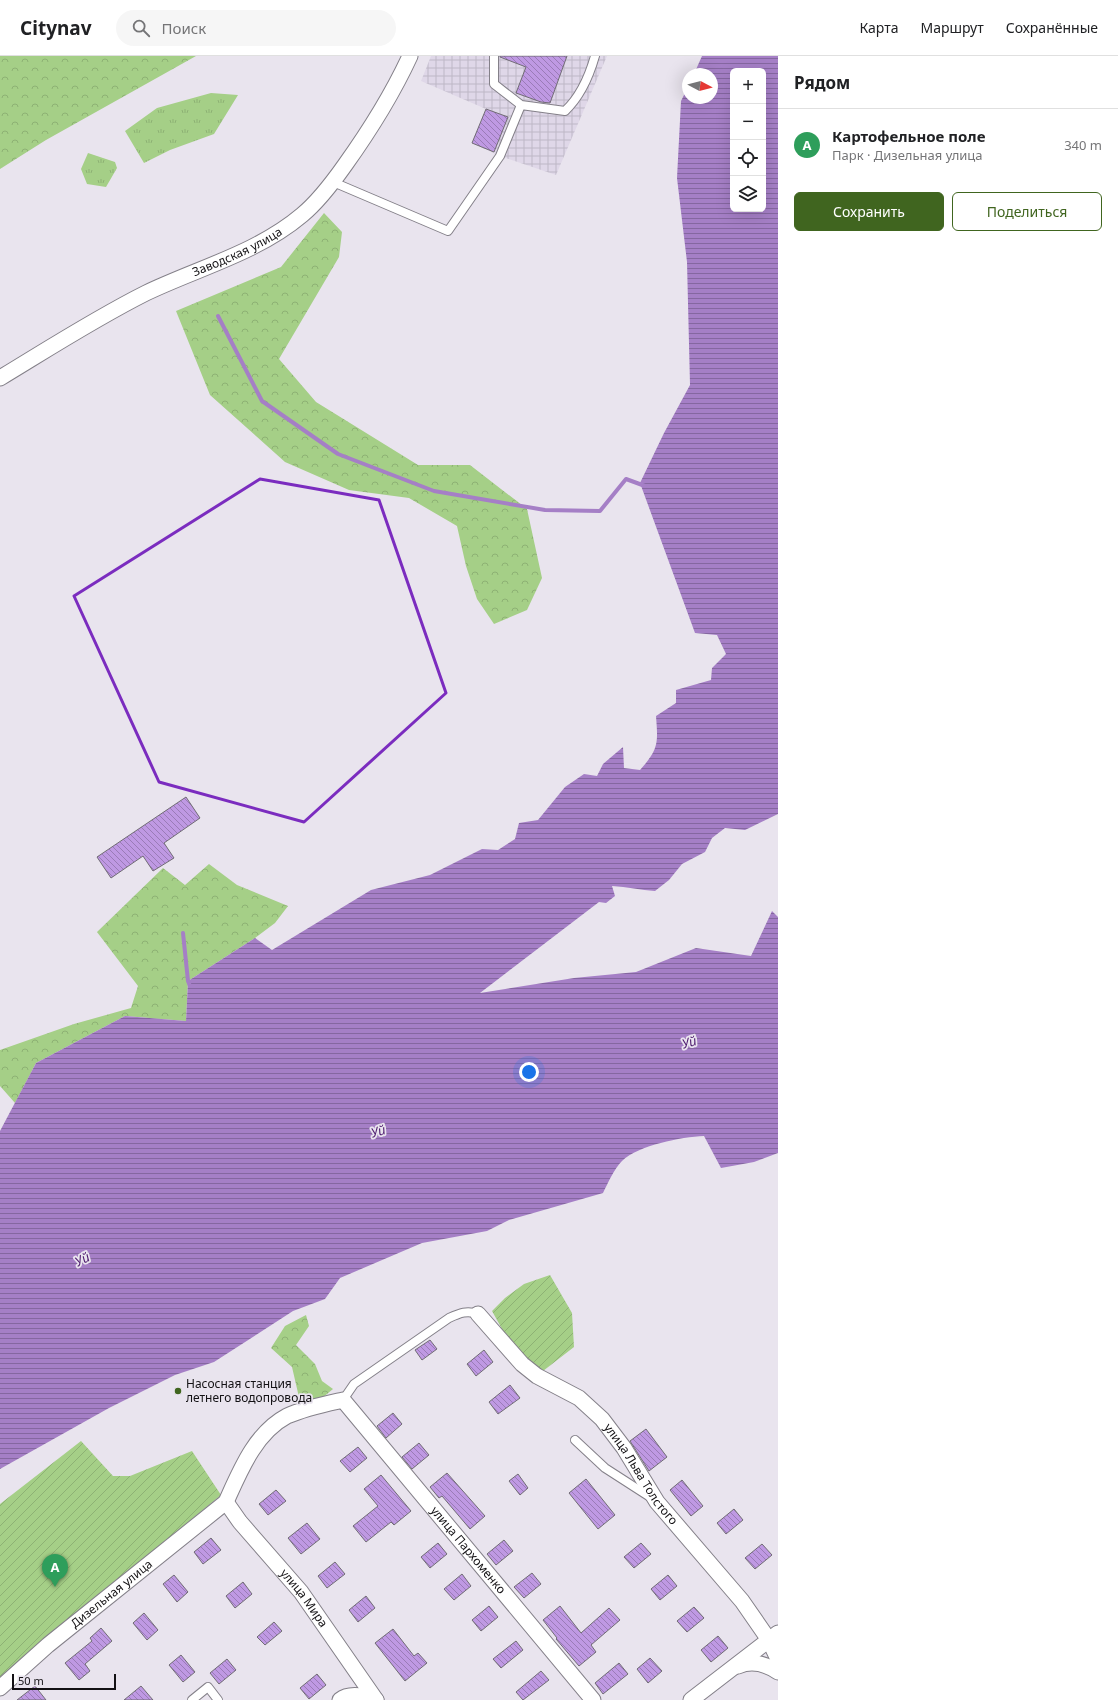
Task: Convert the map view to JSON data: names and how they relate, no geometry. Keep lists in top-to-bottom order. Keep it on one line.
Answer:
{"streets":{"street":["Заводская улица","улица Льва Толстого","улица Пархоменко","Дизельная улица","улица Мира"]},"crossings":[["Дизельная улица","улица Мира"]],"water":["Уй"],"places":["Насосная станция летнего водопровода"],"scale_bar":"50 m","north":"right","page":{"header":"Citynav","search":"Поиск","nav":["Карта","Маршрут","Сохранённые"],"heading":"Рядом","map_buttons":["+","−"],"list":[{"mark":"A","name":"Картофельное поле","note":"Парк · Дизельная улица","value":"340 m"}],"buttons":["Сохранить","Поделиться"],"pins":"A","scale":"50 m"}}
